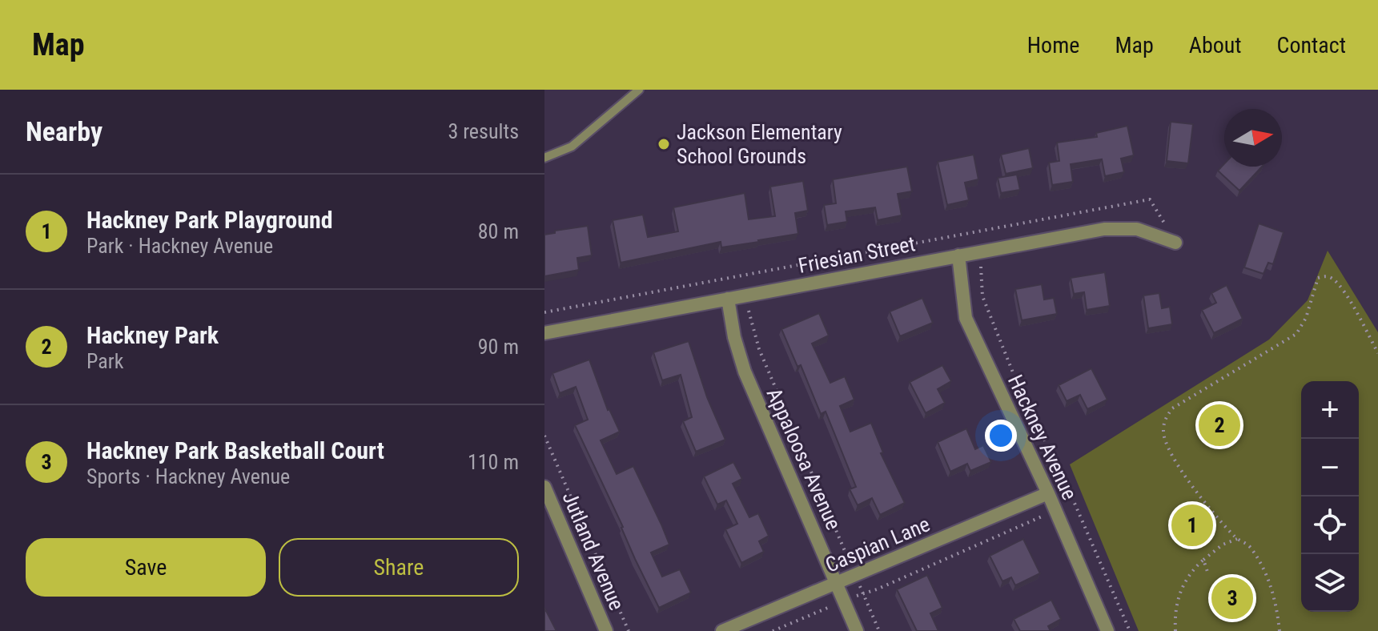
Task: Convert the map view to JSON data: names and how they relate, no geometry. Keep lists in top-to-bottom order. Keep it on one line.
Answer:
{"streets":{"street":["Friesian Street","Hackney Avenue","Appaloosa Avenue","Caspian Lane","Jutland Avenue"]},"crossings":[["Friesian Street","Hackney Avenue"],["Friesian Street","Appaloosa Avenue"],["Hackney Avenue","Caspian Lane"],["Appaloosa Avenue","Caspian Lane"]],"places":["Jackson Elementary School Grounds"],"north":"right","page":{"header":"Map","nav":["Home","Map","About","Contact"],"heading":["Nearby","3 results"],"list":[{"mark":"1","name":"Hackney Park Playground","note":"Park · Hackney Avenue","value":"80 m"},{"mark":"2","name":"Hackney Park","note":"Park","value":"90 m"},{"mark":"3","name":"Hackney Park Basketball Court","note":"Sports · Hackney Avenue","value":"110 m"}],"map_buttons":["+","−"],"pins":["2","1","3"],"buttons":["Save","Share"]}}
